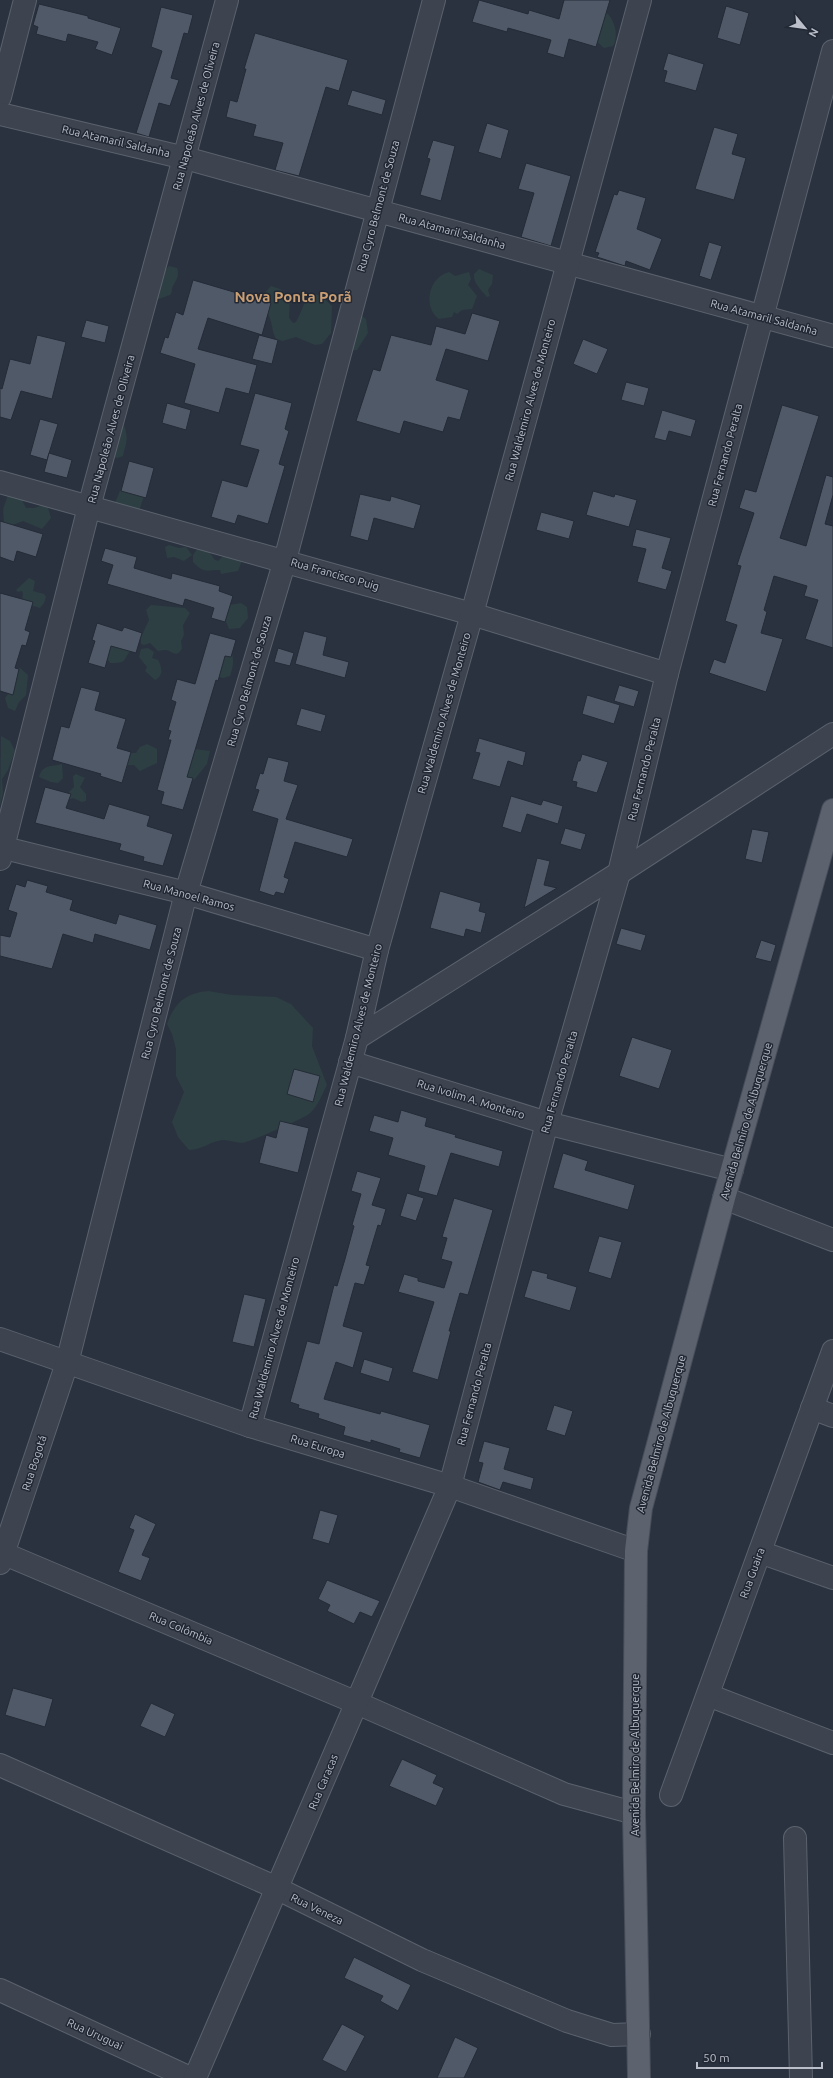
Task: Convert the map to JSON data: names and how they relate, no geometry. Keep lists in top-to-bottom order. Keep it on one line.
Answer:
{"streets":{"main road":["Avenida Belmiro de Albuquerque"],"street":["Rua Napoleão Alves de Oliveira","Rua Atamaril Saldanha","Rua Cyro Belmont de Souza","Rua Waldemiro Alves de Monteiro","Rua Fernando Peralta","Rua Francisco Puig","Rua Manoel Ramos","Rua Ivolim A. Monteiro","Rua Europa","Rua Bogotá","Rua Guaira","Rua Colômbia","Rua Caracas","Rua Veneza","Rua Uruguai"]},"crossings":[["Rua Napoleão Alves de Oliveira","Rua Atamaril Saldanha"],["Rua Napoleão Alves de Oliveira","Rua Francisco Puig"],["Rua Napoleão Alves de Oliveira","Rua Manoel Ramos"],["Rua Atamaril Saldanha","Rua Cyro Belmont de Souza"],["Rua Atamaril Saldanha","Rua Waldemiro Alves de Monteiro"],["Rua Atamaril Saldanha","Rua Fernando Peralta"],["Rua Cyro Belmont de Souza","Rua Francisco Puig"],["Rua Cyro Belmont de Souza","Rua Manoel Ramos"],["Rua Cyro Belmont de Souza","Rua Europa"],["Rua Cyro Belmont de Souza","Rua Bogotá"],["Rua Waldemiro Alves de Monteiro","Rua Francisco Puig"],["Rua Waldemiro Alves de Monteiro","Rua Manoel Ramos"],["Rua Waldemiro Alves de Monteiro","Rua Ivolim A. Monteiro"],["Rua Waldemiro Alves de Monteiro","Rua Europa"],["Rua Fernando Peralta","Rua Francisco Puig"],["Rua Fernando Peralta","Rua Ivolim A. Monteiro"],["Rua Fernando Peralta","Rua Europa"],["Rua Fernando Peralta","Rua Caracas"],["Rua Ivolim A. Monteiro","Avenida Belmiro de Albuquerque"],["Avenida Belmiro de Albuquerque","Rua Europa"],["Avenida Belmiro de Albuquerque","Rua Colômbia"],["Avenida Belmiro de Albuquerque","Rua Veneza"],["Rua Europa","Rua Bogotá"],["Rua Europa","Rua Caracas"],["Rua Bogotá","Rua Colômbia"],["Rua Colômbia","Rua Caracas"],["Rua Caracas","Rua Veneza"]],"districts":["Nova Ponta Porã"],"scale_bar":"50 m","north":"bottom right"}
